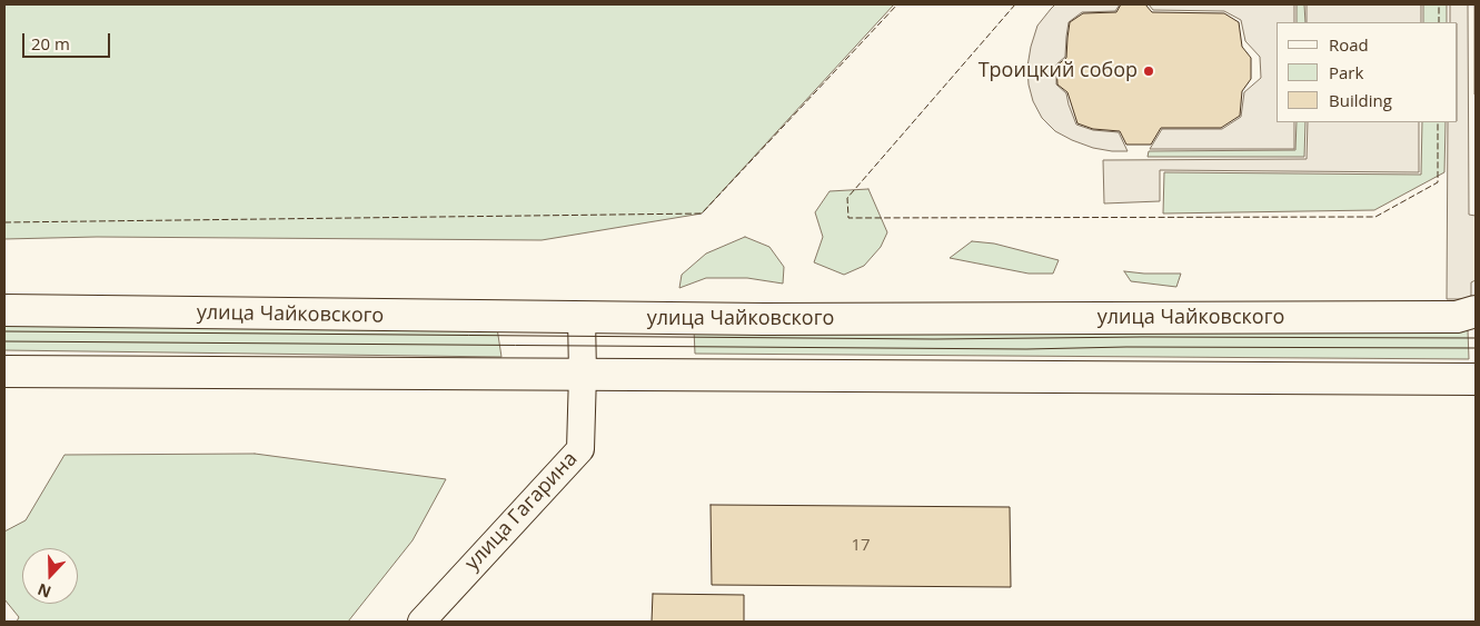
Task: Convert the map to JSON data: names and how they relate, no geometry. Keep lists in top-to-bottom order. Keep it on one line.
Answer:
{"streets":{"main road":["улица Чайковского"],"street":["улица Гагарина"]},"crossings":[["улица Чайковского","улица Гагарина"]],"places":["Троицкий собор"],"house_numbers":["17"],"legend":["Road","Park","Building"],"scale_bar":"20 m","north":"bottom"}
